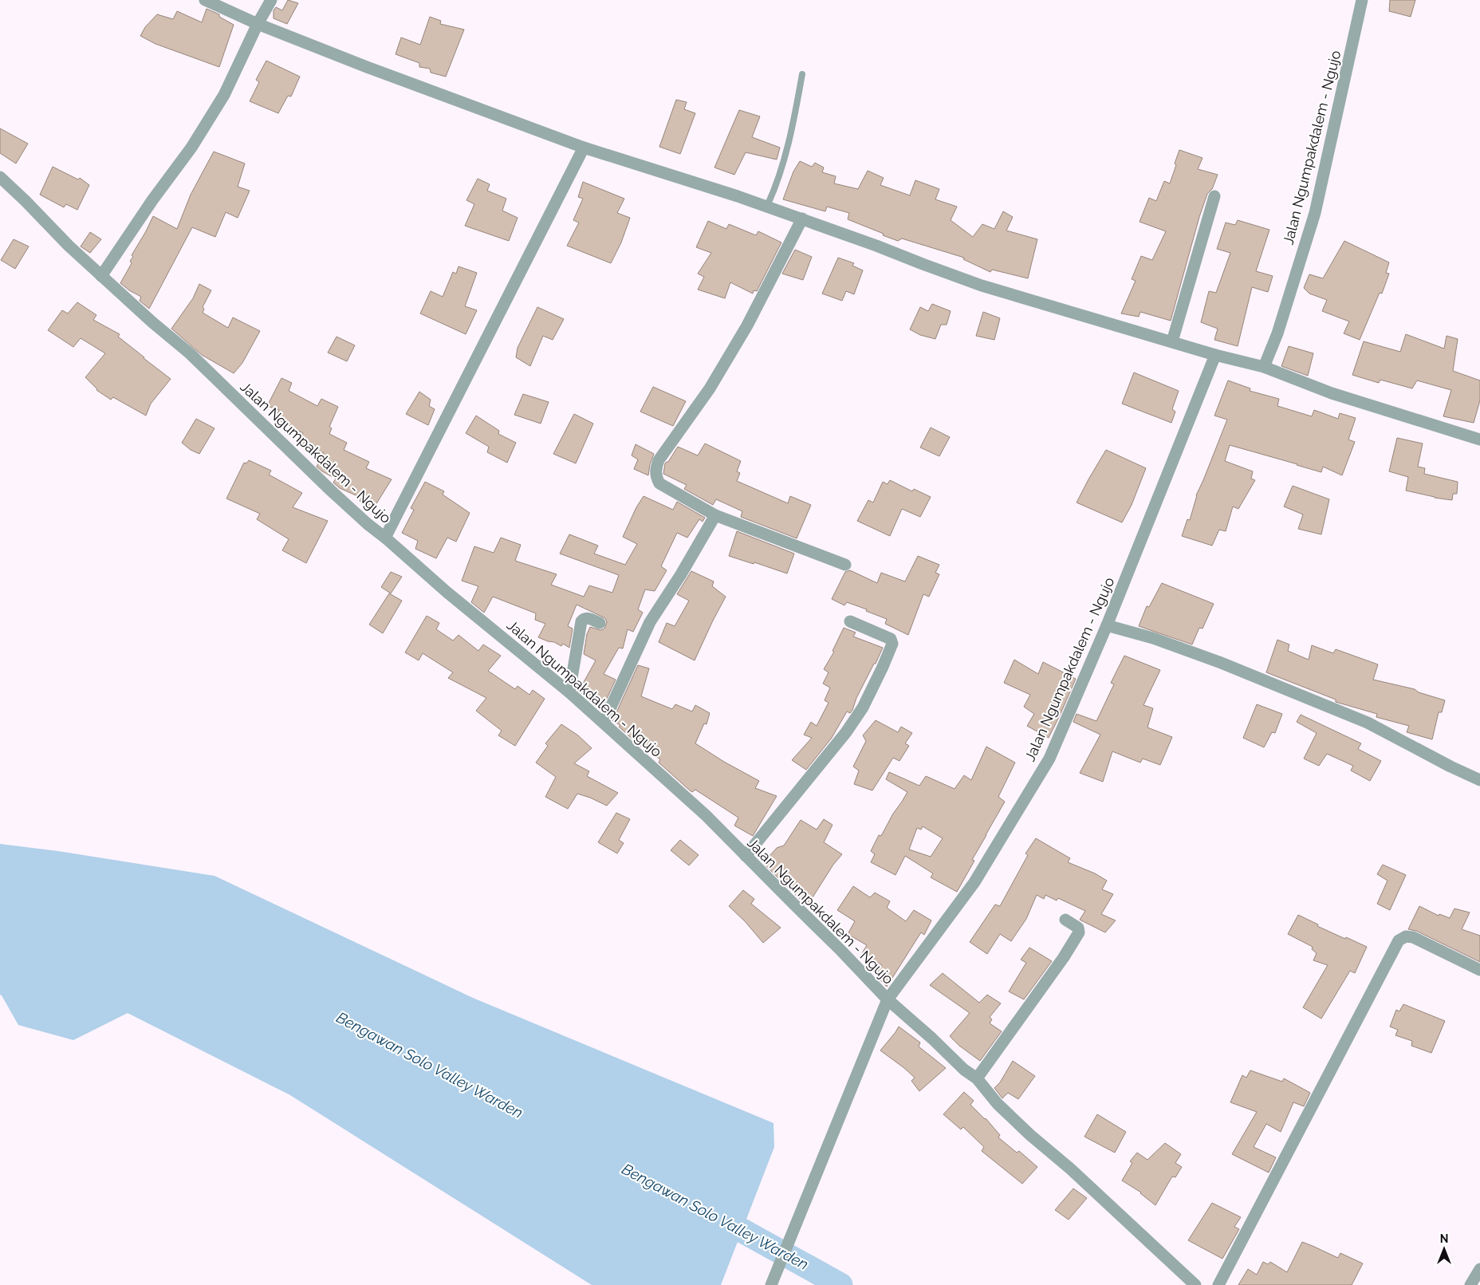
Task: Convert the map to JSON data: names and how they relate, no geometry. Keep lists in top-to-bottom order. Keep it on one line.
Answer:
{"streets":{"street":["Jalan Ngumpakdalem - Ngujo"]},"water":["Bengawan Solo Valley Warden"],"north":"top"}
